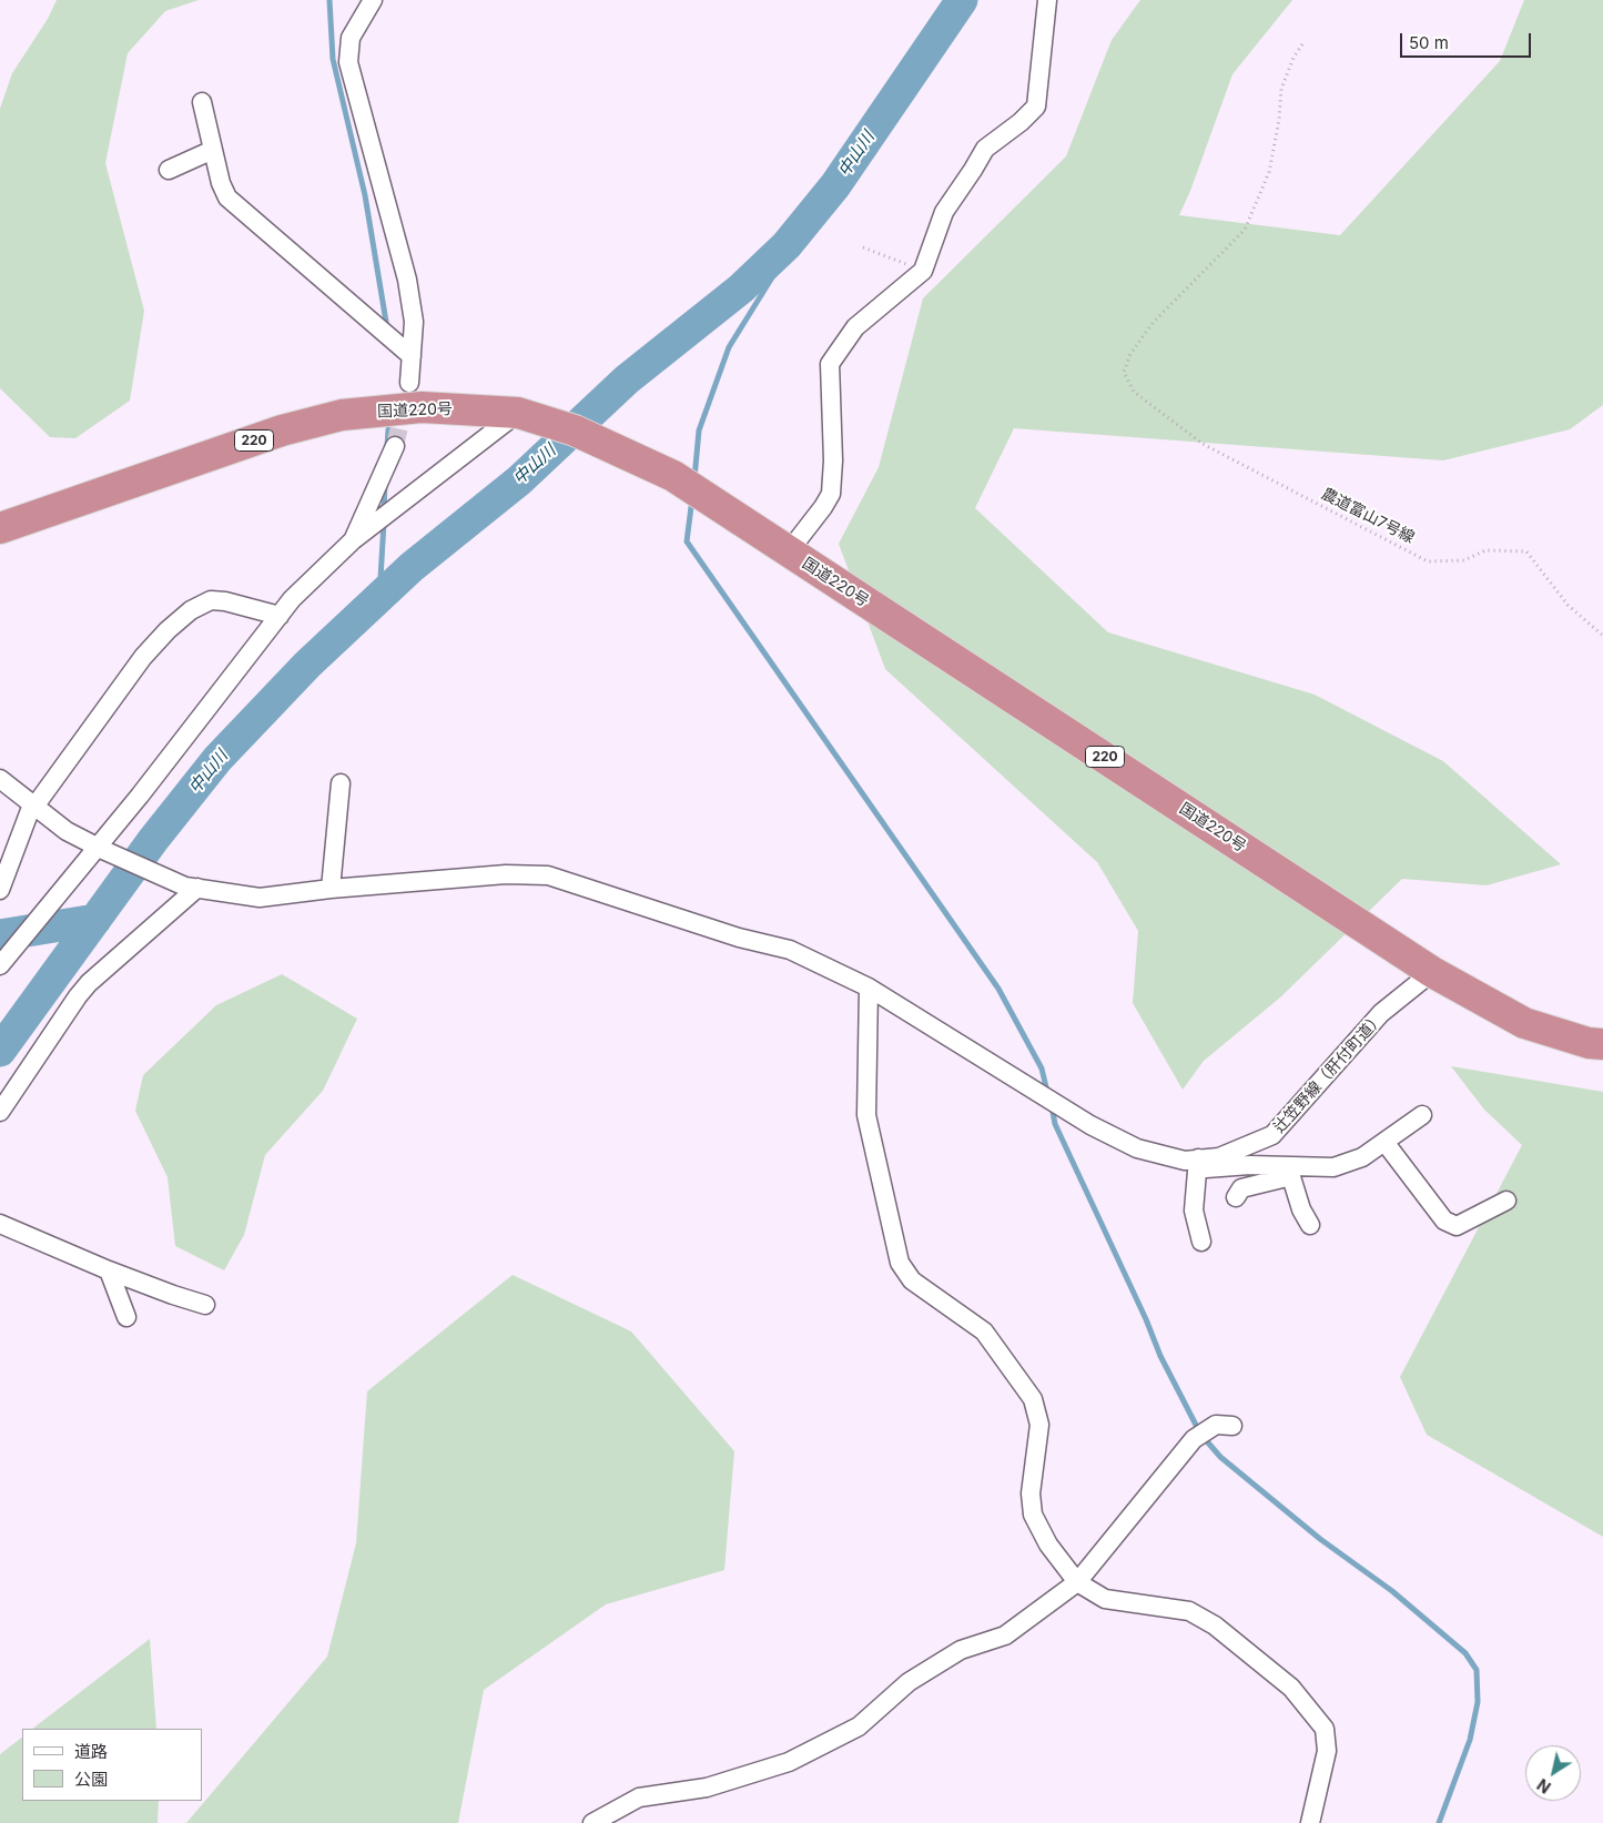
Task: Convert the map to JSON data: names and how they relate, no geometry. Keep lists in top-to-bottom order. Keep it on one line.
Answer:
{"streets":{"highway":["国道220号","220"],"street":["辻笠野線（肝付町道）"],"path":["農道富山7号線"]},"crossings":[["国道220号","辻笠野線（肝付町道）"]],"water":["中山川"],"legend":["道路","公園"],"scale_bar":"50 m","north":"bottom left"}
